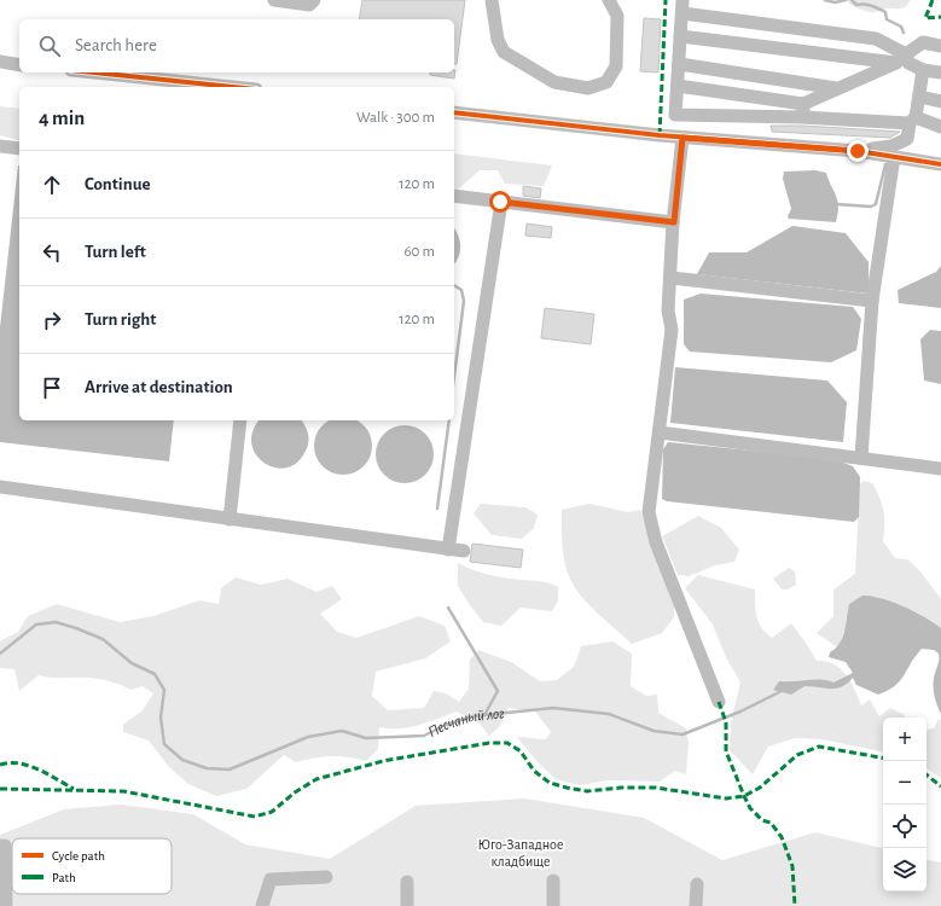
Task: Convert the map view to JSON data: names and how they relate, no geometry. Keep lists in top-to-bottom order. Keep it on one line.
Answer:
{"water":["Песчаный лог"],"parks":["Юго-Западное кладбище"],"legend":["Cycle path","Path"],"page":{"search":"Search here","heading":["4 min","Walk · 300 m"],"list":[["Continue","120 m"],["Turn left","60 m"],["Turn right","120 m"],"Arrive at destination"],"map_buttons":["+","−"]}}
